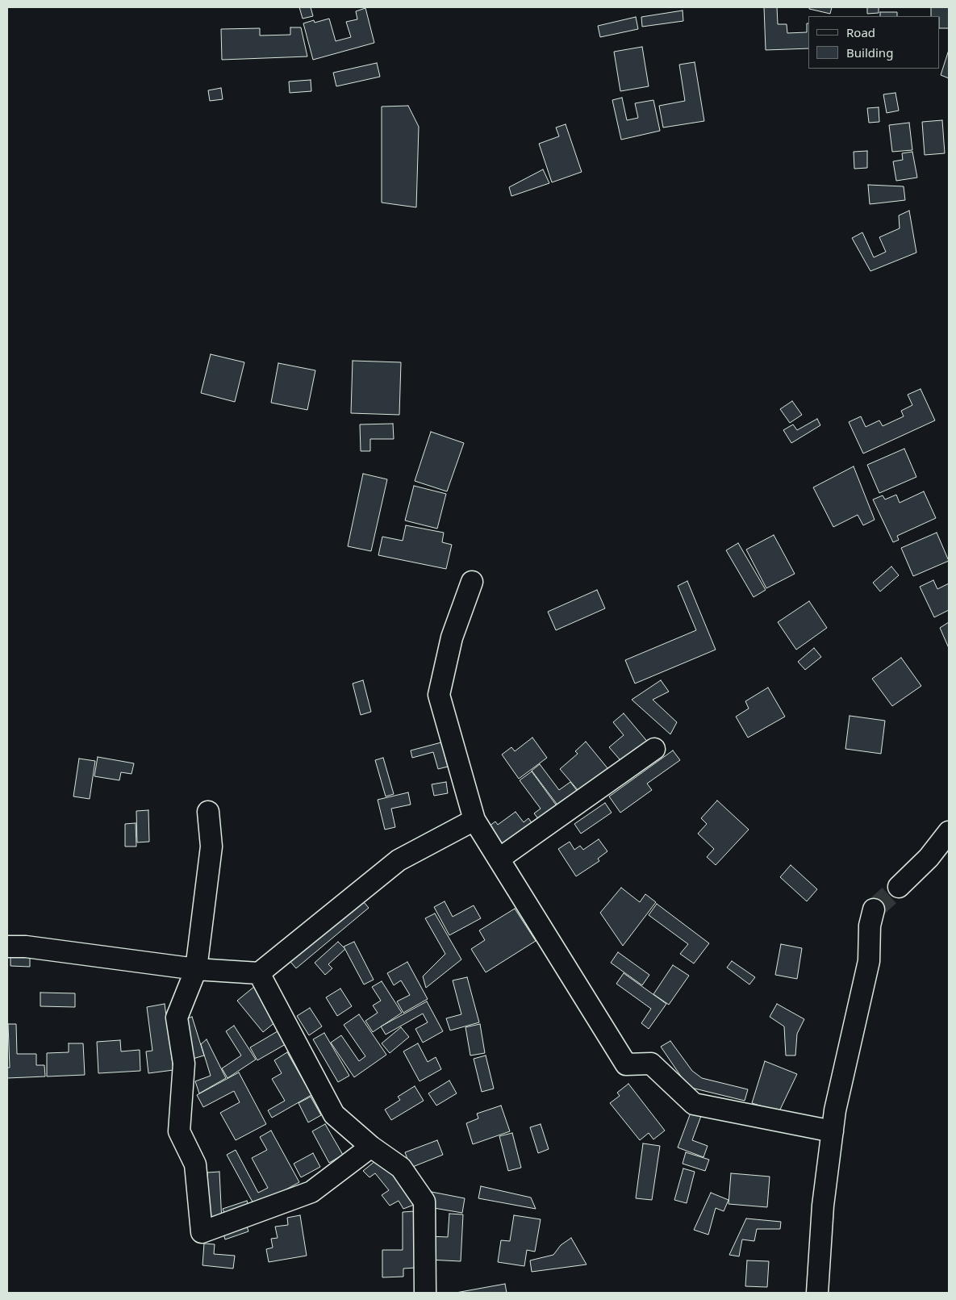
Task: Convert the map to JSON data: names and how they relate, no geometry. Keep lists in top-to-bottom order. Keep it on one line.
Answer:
{"legend":["Road","Building"]}
